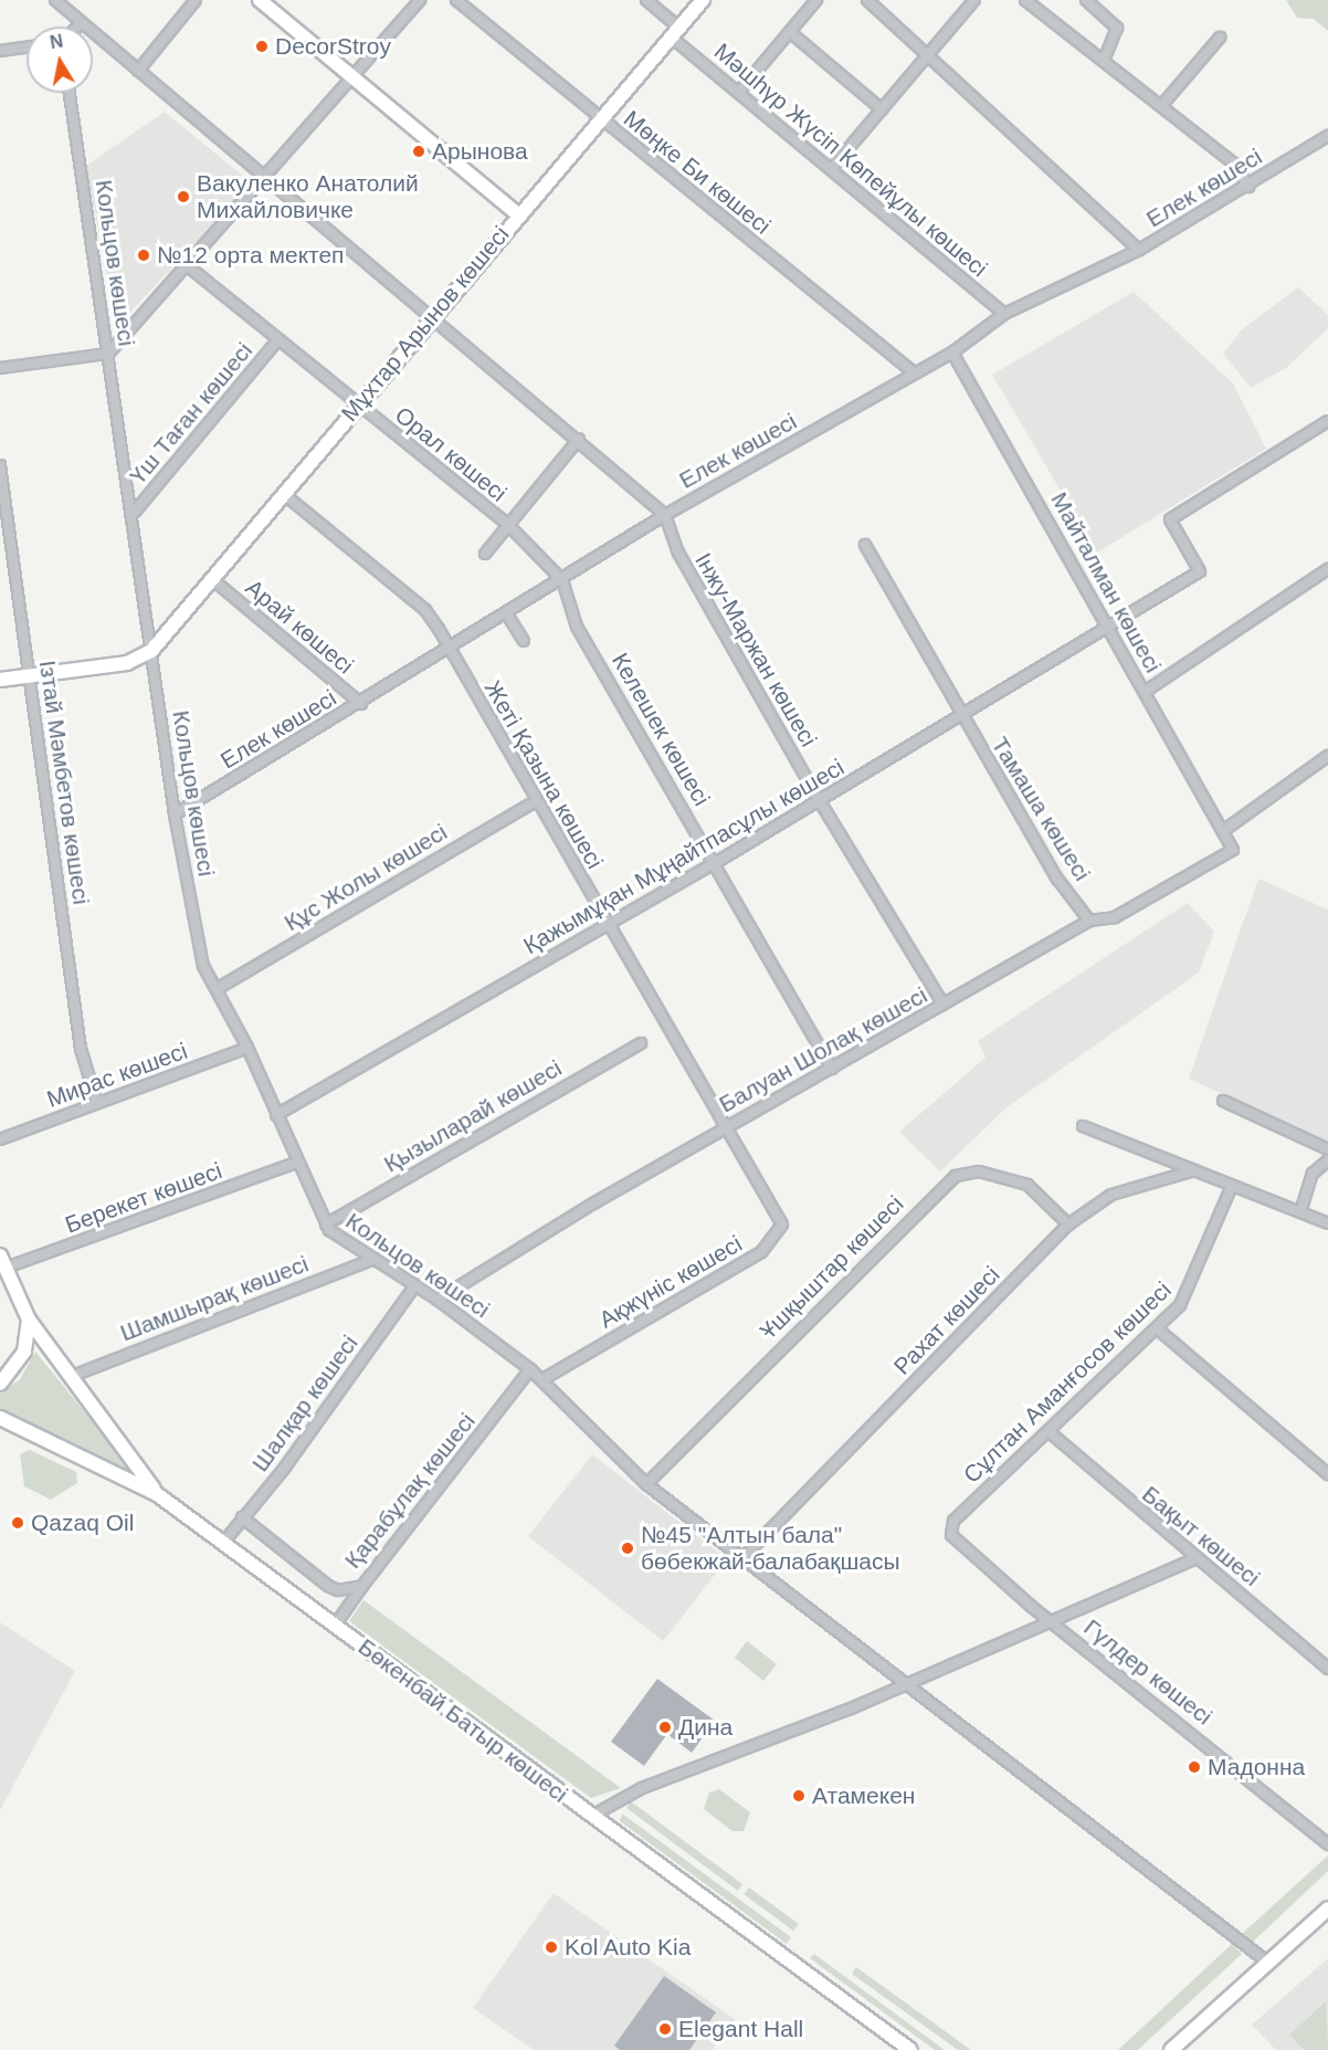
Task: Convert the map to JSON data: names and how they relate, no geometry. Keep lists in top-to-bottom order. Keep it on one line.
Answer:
{"streets":{"main road":["Мұхтар Арынов көшесі","Бөкенбай Батыр көшесі"],"street":["Мәшһүр Жүсіп Көпейұлы көшесі","Мөңке Би көшесі","Елек көшесі","Кольцов көшесі","Үш Таған көшесі","Орал көшесі","Майталман көшесі","Арай көшесі","Інжу-Маржан көшесі","Келешек көшесі","Жеті Қазына көшесі","Ізтай Мәмбетов көшесі","Тамаша көшесі","Қажымұқан Мұңайтпасұлы көшесі","Құс Жолы көшесі","Балуан Шолақ көшесі","Мирас көшесі","Қызыларай көшесі","Берекет көшесі","Ұшқыштар көшесі","Ақжүніс көшесі","Шамшырақ көшесі","Рахат көшесі","Сұлтан Аманғосов көшесі","Шалқар көшесі","Қарабұлақ көшесі","Бақыт көшесі","Гүлдер көшесі"]},"crossings":[["Мәшһүр Жүсіп Көпейұлы көшесі","Елек көшесі"],["Мәшһүр Жүсіп Көпейұлы көшесі","Мұхтар Арынов көшесі"],["Мөңке Би көшесі","Елек көшесі"],["Мөңке Би көшесі","Мұхтар Арынов көшесі"],["Елек көшесі","Кольцов көшесі"],["Елек көшесі","Орал көшесі"],["Елек көшесі","Майталман көшесі"],["Елек көшесі","Арай көшесі"],["Елек көшесі","Інжу-Маржан көшесі"],["Елек көшесі","Келешек көшесі"],["Елек көшесі","Жеті Қазына көшесі"],["Кольцов көшесі","Мұхтар Арынов көшесі"],["Кольцов көшесі","Үш Таған көшесі"],["Кольцов көшесі","Қажымұқан Мұңайтпасұлы көшесі"],["Кольцов көшесі","Құс Жолы көшесі"],["Кольцов көшесі","Балуан Шолақ көшесі"],["Кольцов көшесі","Мирас көшесі"],["Кольцов көшесі","Қызыларай көшесі"],["Кольцов көшесі","Берекет көшесі"],["Кольцов көшесі","Ұшқыштар көшесі"],["Кольцов көшесі","Ақжүніс көшесі"],["Кольцов көшесі","Шамшырақ көшесі"],["Кольцов көшесі","Рахат көшесі"],["Кольцов көшесі","Шалқар көшесі"],["Кольцов көшесі","Қарабұлақ көшесі"],["Мұхтар Арынов көшесі","Орал көшесі"],["Мұхтар Арынов көшесі","Арай көшесі"],["Мұхтар Арынов көшесі","Жеті Қазына көшесі"],["Үш Таған көшесі","Орал көшесі"],["Орал көшесі","Келешек көшесі"],["Майталман көшесі","Қажымұқан Мұңайтпасұлы көшесі"],["Майталман көшесі","Балуан Шолақ көшесі"],["Інжу-Маржан көшесі","Қажымұқан Мұңайтпасұлы көшесі"],["Інжу-Маржан көшесі","Балуан Шолақ көшесі"],["Келешек көшесі","Қажымұқан Мұңайтпасұлы көшесі"],["Келешек көшесі","Балуан Шолақ көшесі"],["Жеті Қазына көшесі","Қажымұқан Мұңайтпасұлы көшесі"],["Жеті Қазына көшесі","Құс Жолы көшесі"],["Жеті Қазына көшесі","Балуан Шолақ көшесі"],["Жеті Қазына көшесі","Ақжүніс көшесі"],["Ізтай Мәмбетов көшесі","Мирас көшесі"],["Тамаша көшесі","Қажымұқан Мұңайтпасұлы көшесі"],["Тамаша көшесі","Балуан Шолақ көшесі"],["Балуан Шолақ көшесі","Ақжүніс көшесі"],["Ұшқыштар көшесі","Рахат көшесі"],["Сұлтан Аманғосов көшесі","Бақыт көшесі"],["Сұлтан Аманғосов көшесі","Гүлдер көшесі"],["Шалқар көшесі","Қарабұлақ көшесі"],["Шалқар көшесі","Бөкенбай Батыр көшесі"]],"places":["DecorStroy","Арынова","Вакуленко Анатолий Михайловичке","№12 орта мектеп","Qazaq Oil","№45 \"Алтын бала\" бөбекжай-балабақшасы","Дина","Мадонна","Атамекен","Kol Auto Kia","Elegant Hall"],"north":"top"}
